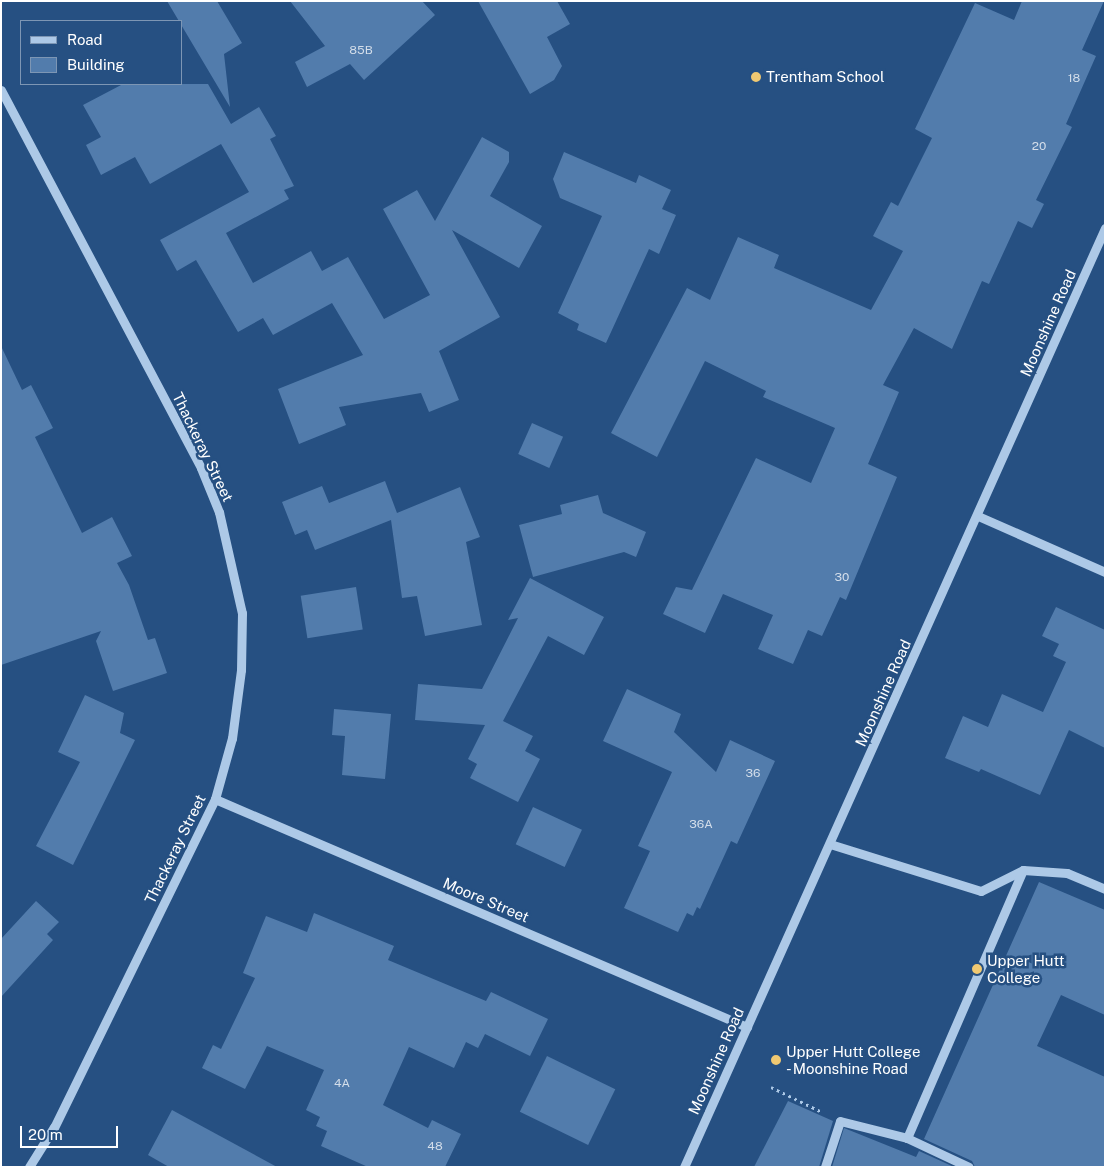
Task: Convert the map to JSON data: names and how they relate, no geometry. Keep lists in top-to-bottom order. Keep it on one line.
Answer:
{"streets":{"street":["Moonshine Road","Thackeray Street","Moore Street"]},"crossings":[["Moonshine Road","Moore Street"],["Thackeray Street","Moore Street"]],"places":["Trentham School","Upper Hutt College","Upper Hutt College - Moonshine Road"],"house_numbers":["85B","18","20","30","36","36A","4A","48"],"legend":["Road","Building"],"scale_bar":"20 m"}
